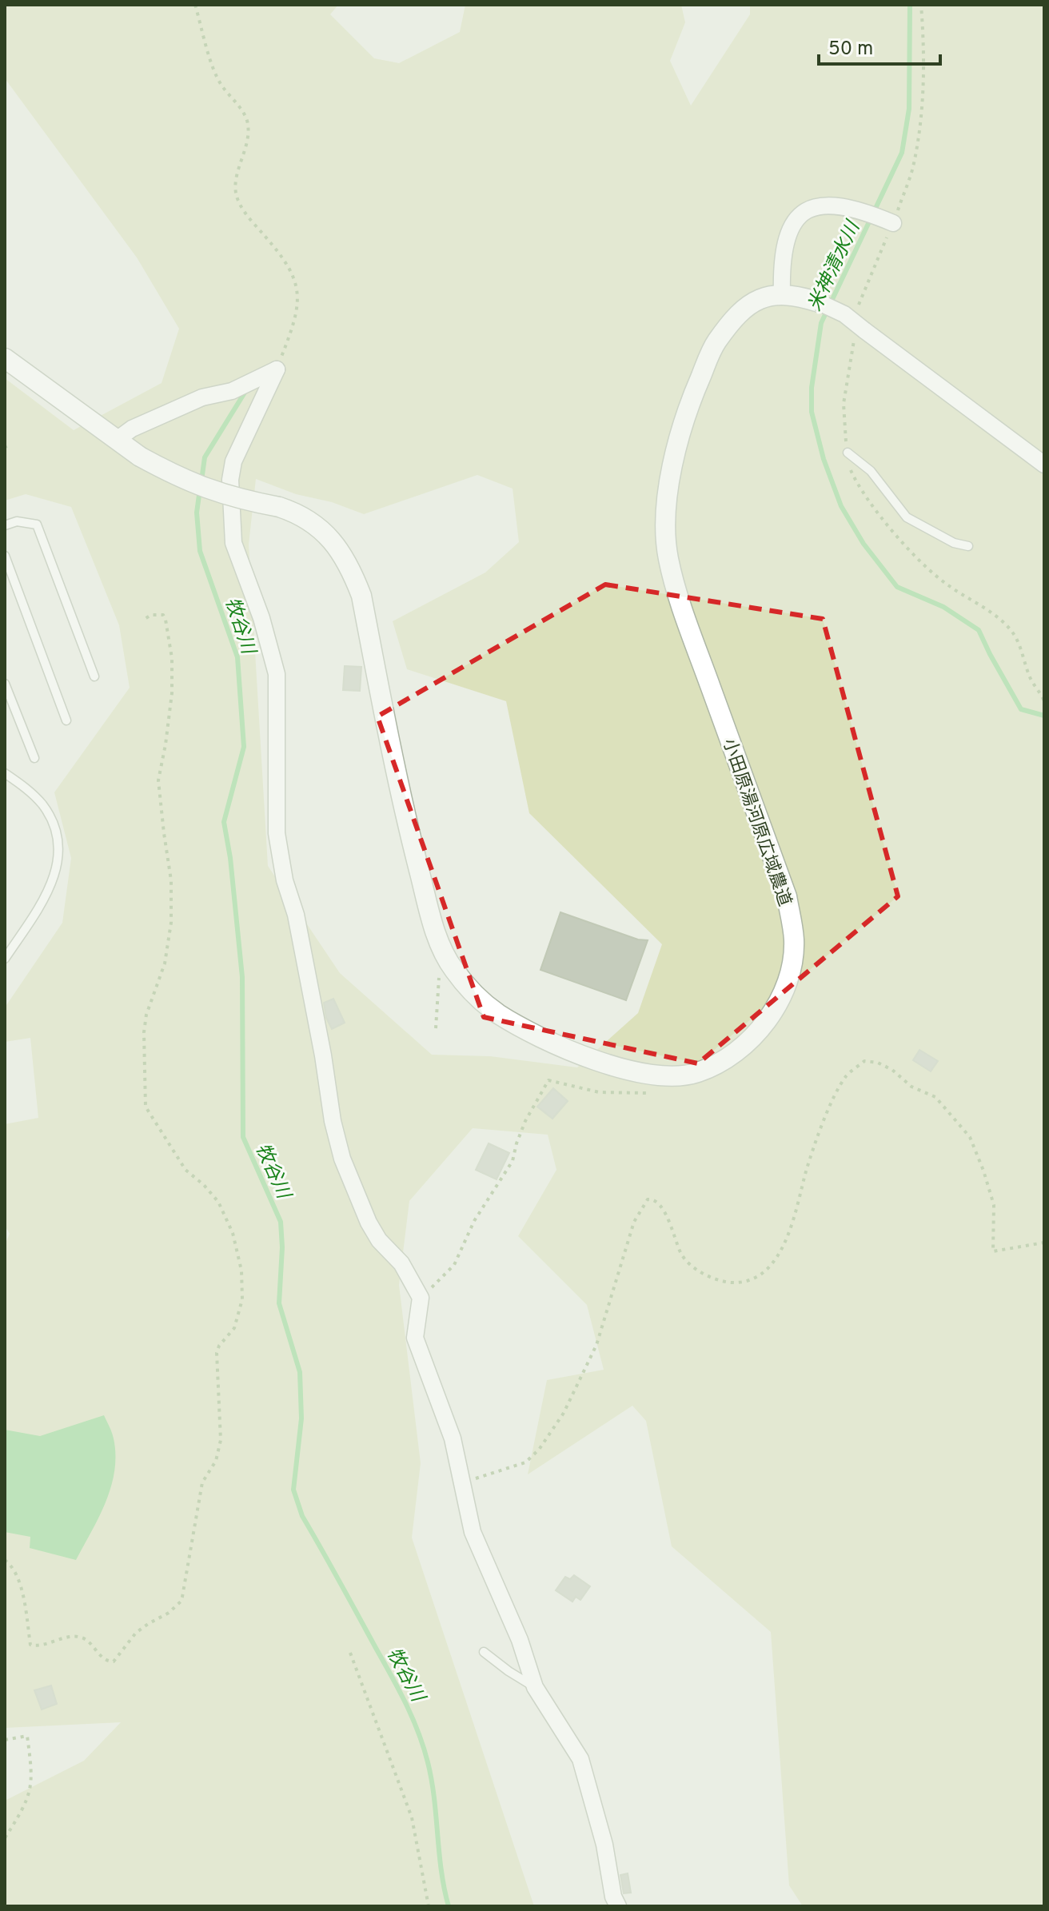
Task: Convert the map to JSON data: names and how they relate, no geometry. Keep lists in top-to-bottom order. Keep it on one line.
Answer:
{"streets":{"street":["小田原湯河原広域農道"]},"water":["米神清水川","牧谷川"],"scale_bar":"50 m"}
